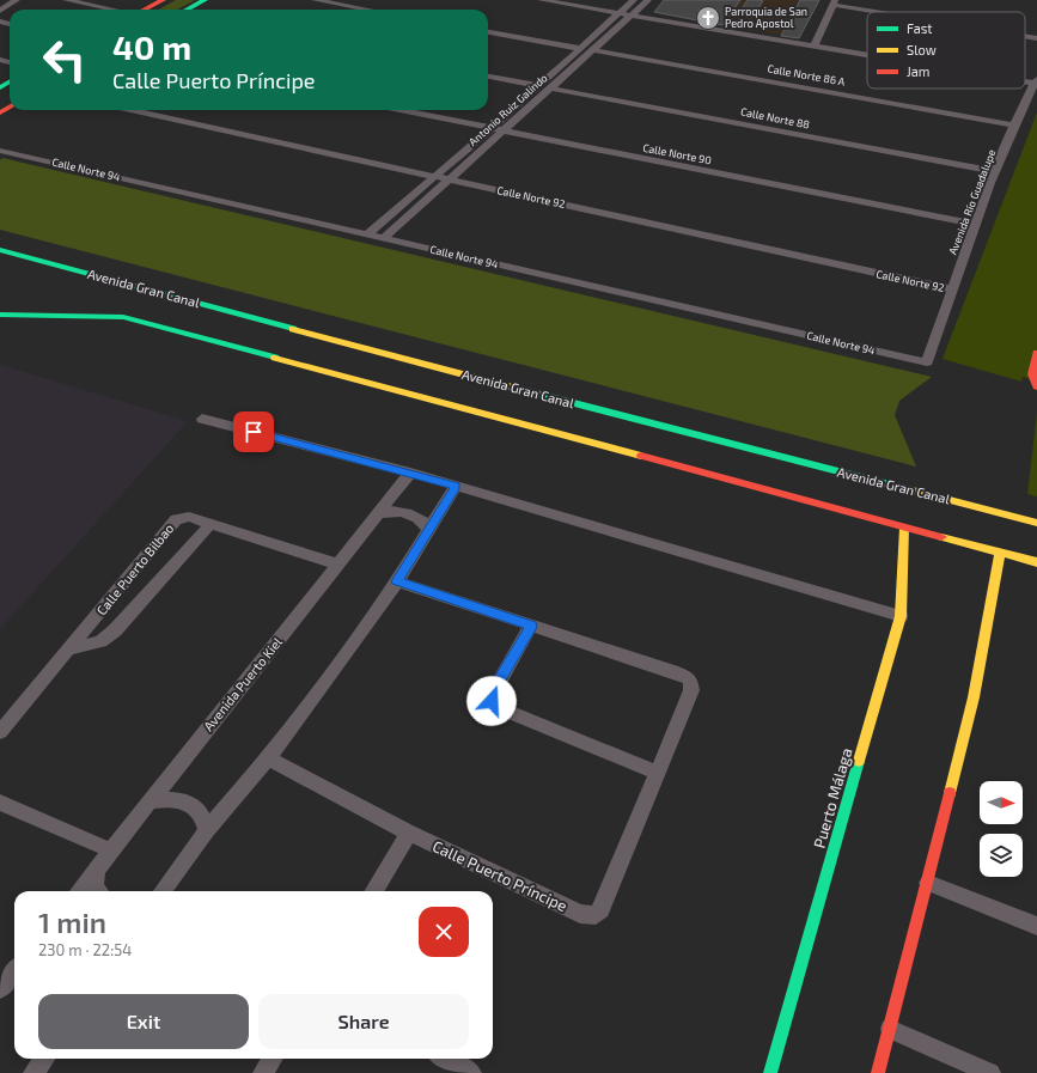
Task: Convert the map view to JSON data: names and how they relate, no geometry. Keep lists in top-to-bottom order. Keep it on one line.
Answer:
{"streets":{"main road":["Avenida Gran Canal","Puerto Málaga"],"street":["Calle Norte 86 A","Antonio Ruiz Galindo","Calle Norte 88","Calle Norte 90","Calle Norte 94","Calle Norte 92","Avenida Río Guadalupe","Calle Puerto Bilbao","Avenida Puerto Kiel","Calle Puerto Príncipe"]},"crossings":[["Calle Norte 86 A","Antonio Ruiz Galindo"],["Calle Norte 86 A","Avenida Río Guadalupe"],["Antonio Ruiz Galindo","Calle Norte 88"],["Antonio Ruiz Galindo","Calle Norte 90"],["Antonio Ruiz Galindo","Calle Norte 94"],["Antonio Ruiz Galindo","Calle Norte 92"],["Calle Norte 88","Avenida Río Guadalupe"],["Calle Norte 90","Avenida Río Guadalupe"],["Calle Norte 94","Avenida Río Guadalupe"],["Calle Norte 92","Avenida Río Guadalupe"],["Calle Puerto Bilbao","Avenida Puerto Kiel"]],"places":{"church":["Parroquia de San Pedro Apostol"]},"legend":["Fast","Slow","Jam"],"north":"right","page":{"turn":["40 m","Calle Puerto Príncipe"],"heading":["1 min","230 m · 22:54"],"buttons":["Exit","Share"]}}
